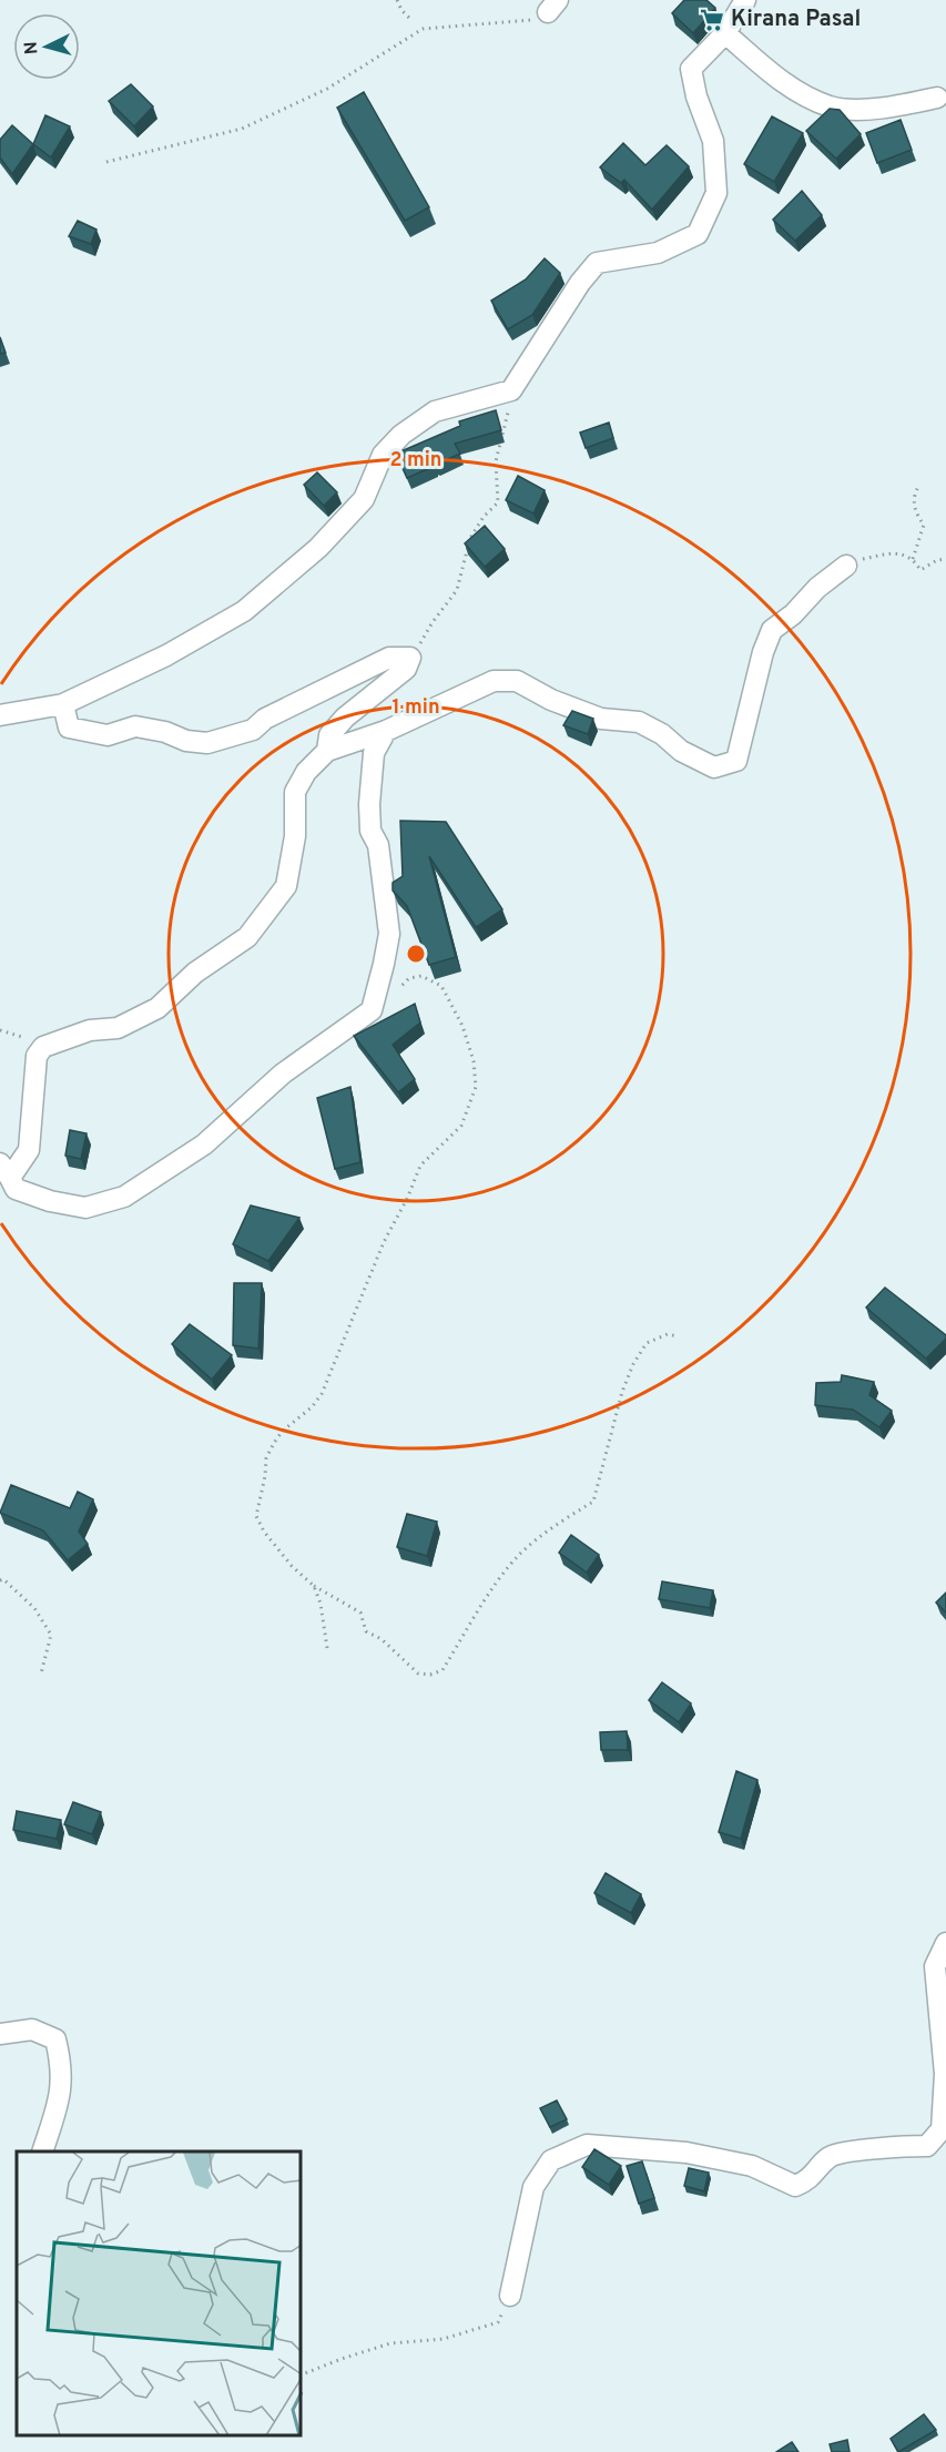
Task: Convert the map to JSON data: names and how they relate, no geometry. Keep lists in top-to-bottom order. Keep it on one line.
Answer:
{"places":{"supermarket":["Kirana Pasal"]},"north":"left","rings":["2 min","1 min"]}
